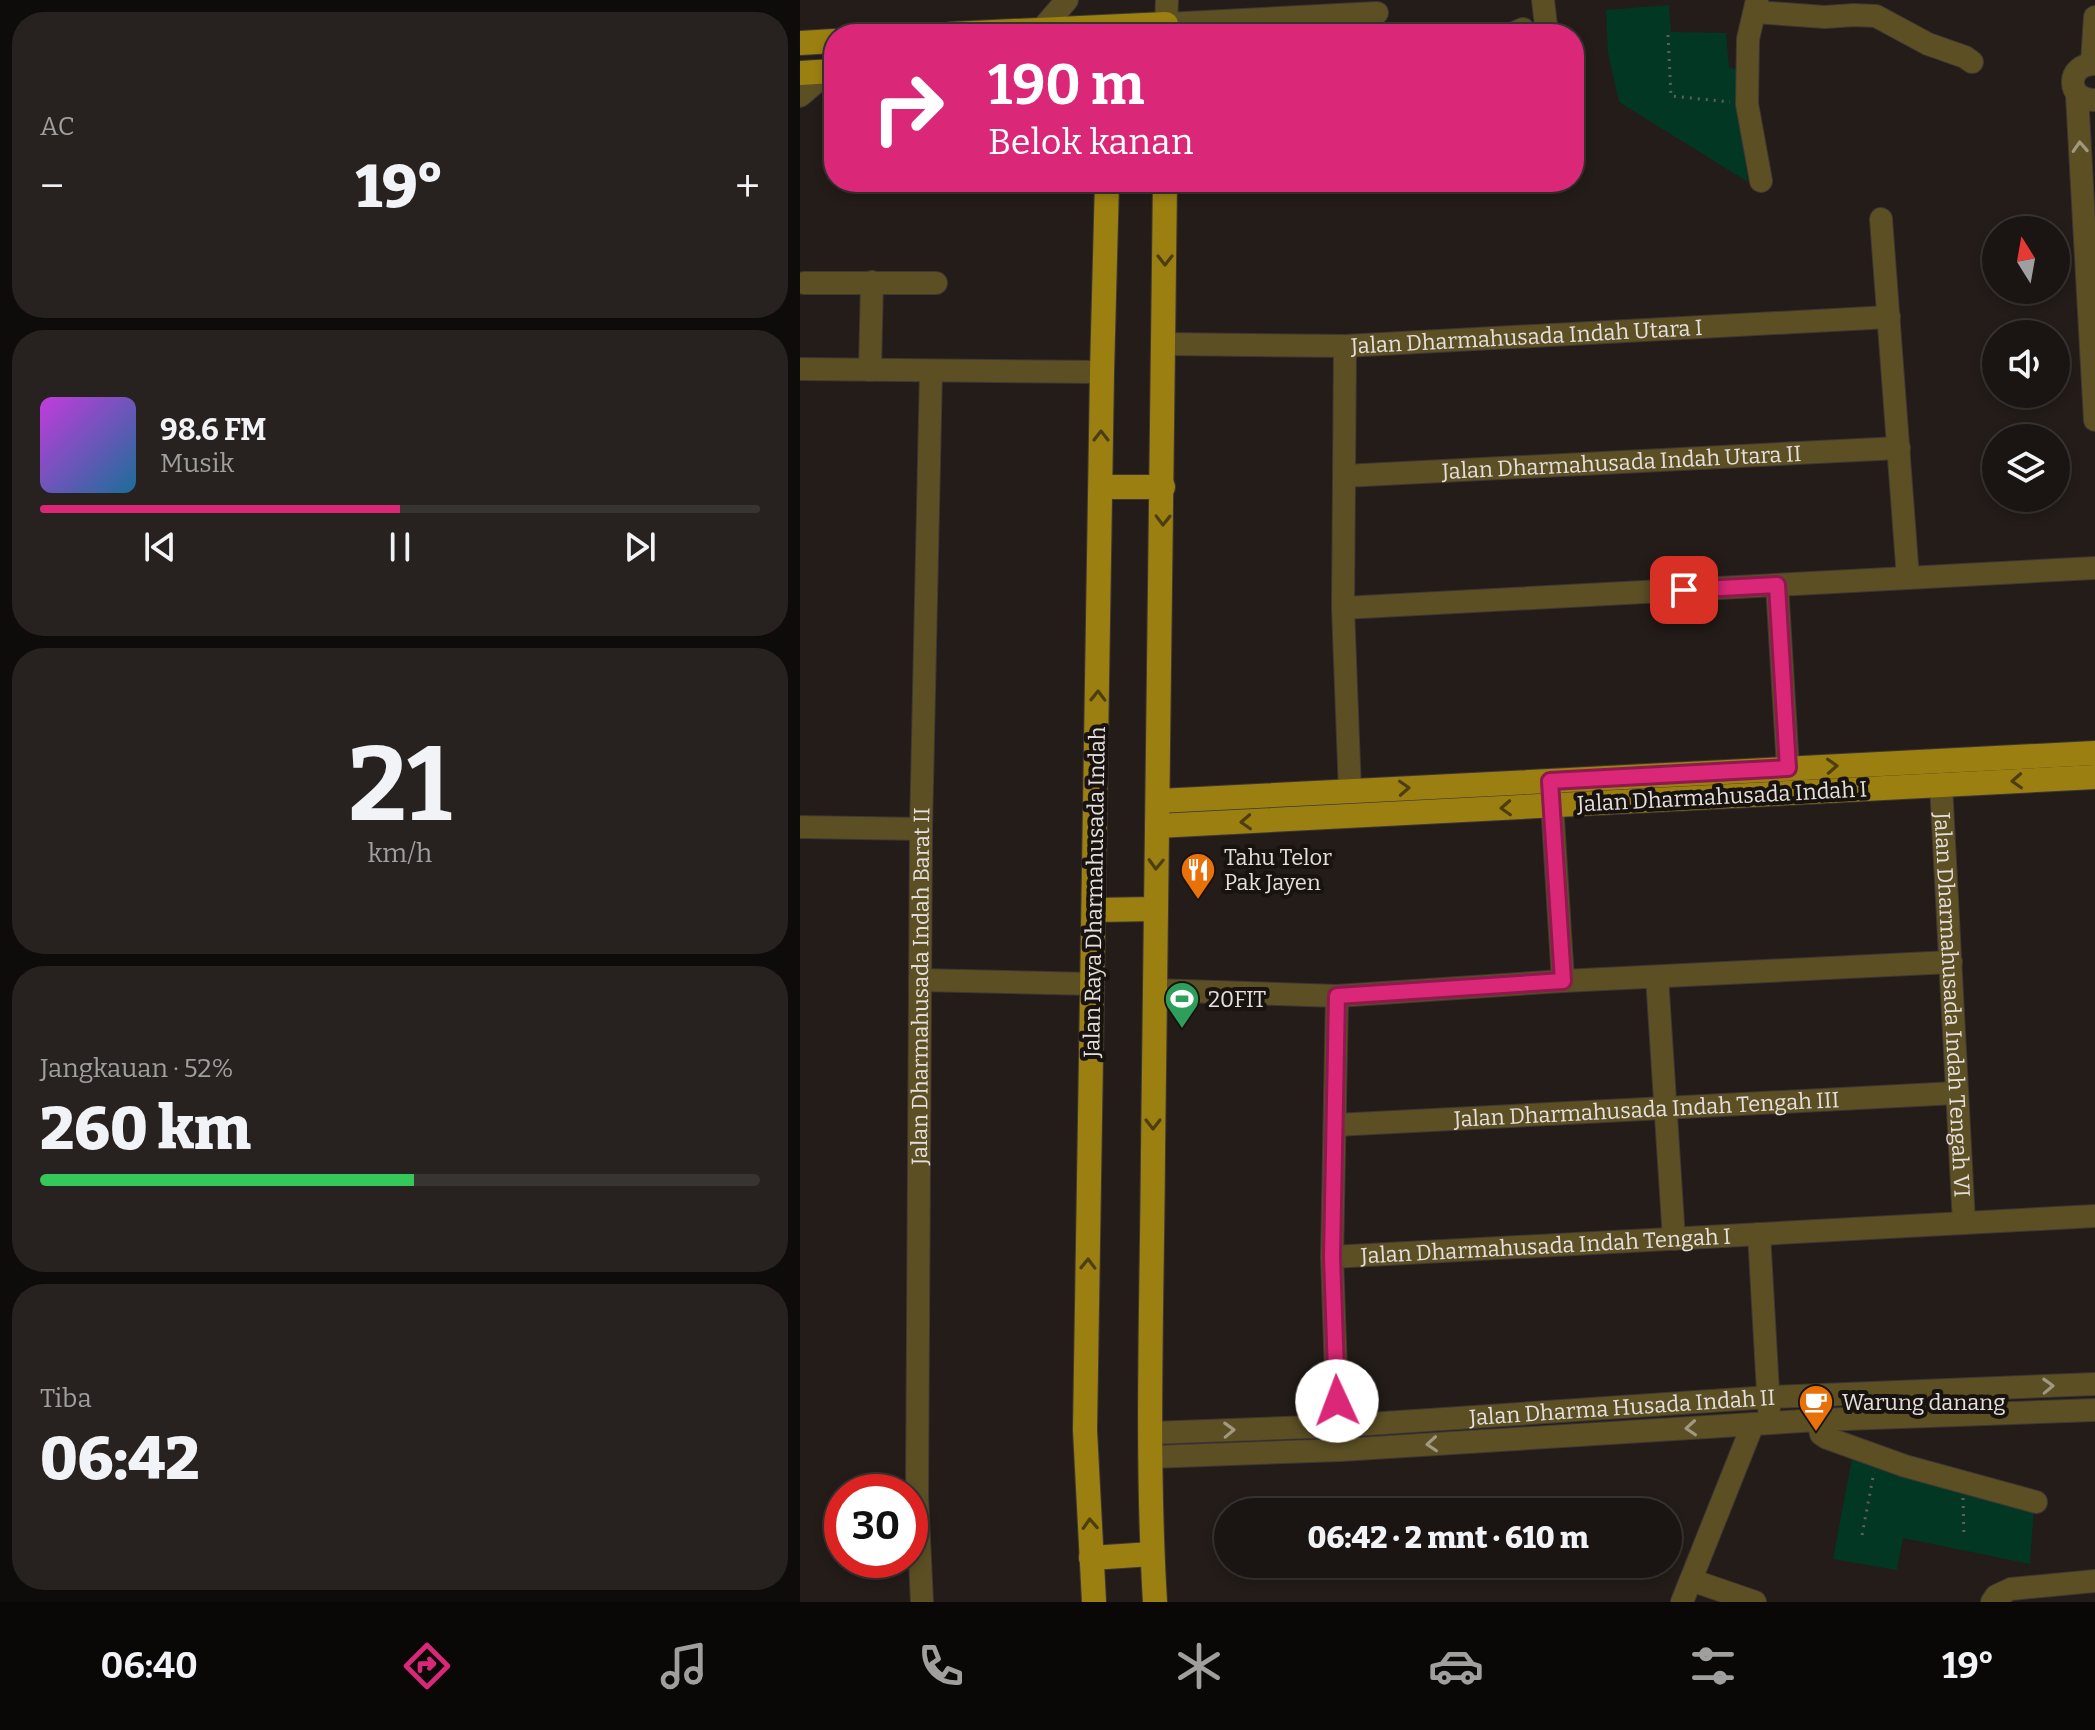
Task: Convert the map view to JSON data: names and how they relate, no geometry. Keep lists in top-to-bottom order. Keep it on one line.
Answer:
{"streets":{"main road":["Jalan Dharmahusada Indah I","Jalan Raya Dharmahusada Indah"],"street":["Jalan Dharmahusada Indah Utara I","Jalan Dharmahusada Indah Utara II","Jalan Dharmahusada Indah Barat II","Jalan Dharmahusada Indah Tengah VI","Jalan Dharmahusada Indah Tengah III","Jalan Dharmahusada Indah Tengah I","Jalan Dharma Husada Indah II"]},"crossings":[["Jalan Dharmahusada Indah I","Jalan Dharmahusada Indah Tengah VI"],["Jalan Dharmahusada Indah Tengah VI","Jalan Dharmahusada Indah Tengah III"],["Jalan Dharmahusada Indah Tengah VI","Jalan Dharmahusada Indah Tengah I"],["Jalan Dharmahusada Indah Tengah I","Jalan Dharma Husada Indah II"]],"places":{"restaurant":["Tahu Telor Pak Jayen"],"sports":["20FIT"],"cafe":["Warung danang"]},"north":"top","page":{"tile":["AC",["21","km/h"],["Jangkauan · 52%","260 km"],["Tiba","06:42"]],"turn":["190 m","Belok kanan"],"heat":["−","19°","+"],"song":["98.6 FM","Musik"],"limit":"30","trip":"06:42 · 2 mnt · 610 m","tabs":["06:40","19°"]}}
